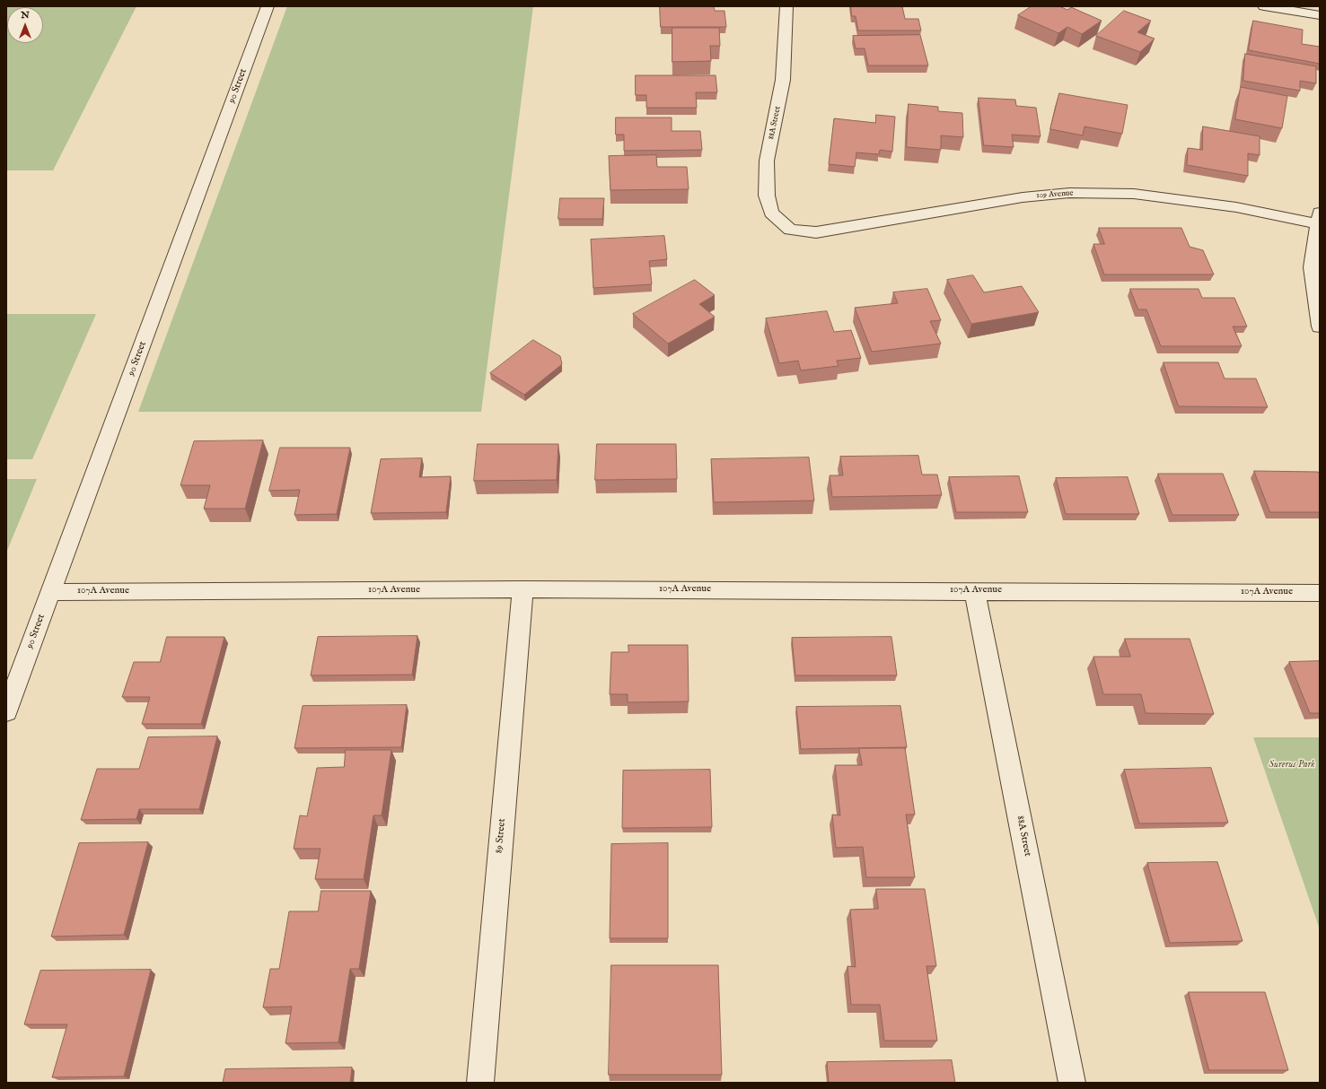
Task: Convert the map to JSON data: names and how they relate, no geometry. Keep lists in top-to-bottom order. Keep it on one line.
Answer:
{"streets":{"street":["90 Street","88A Street","109 Avenue","107A Avenue","89 Street"]},"crossings":[["90 Street","107A Avenue"],["88A Street","109 Avenue"],["88A Street","107A Avenue"],["107A Avenue","89 Street"]],"parks":["Surerus Park"],"north":"top"}
